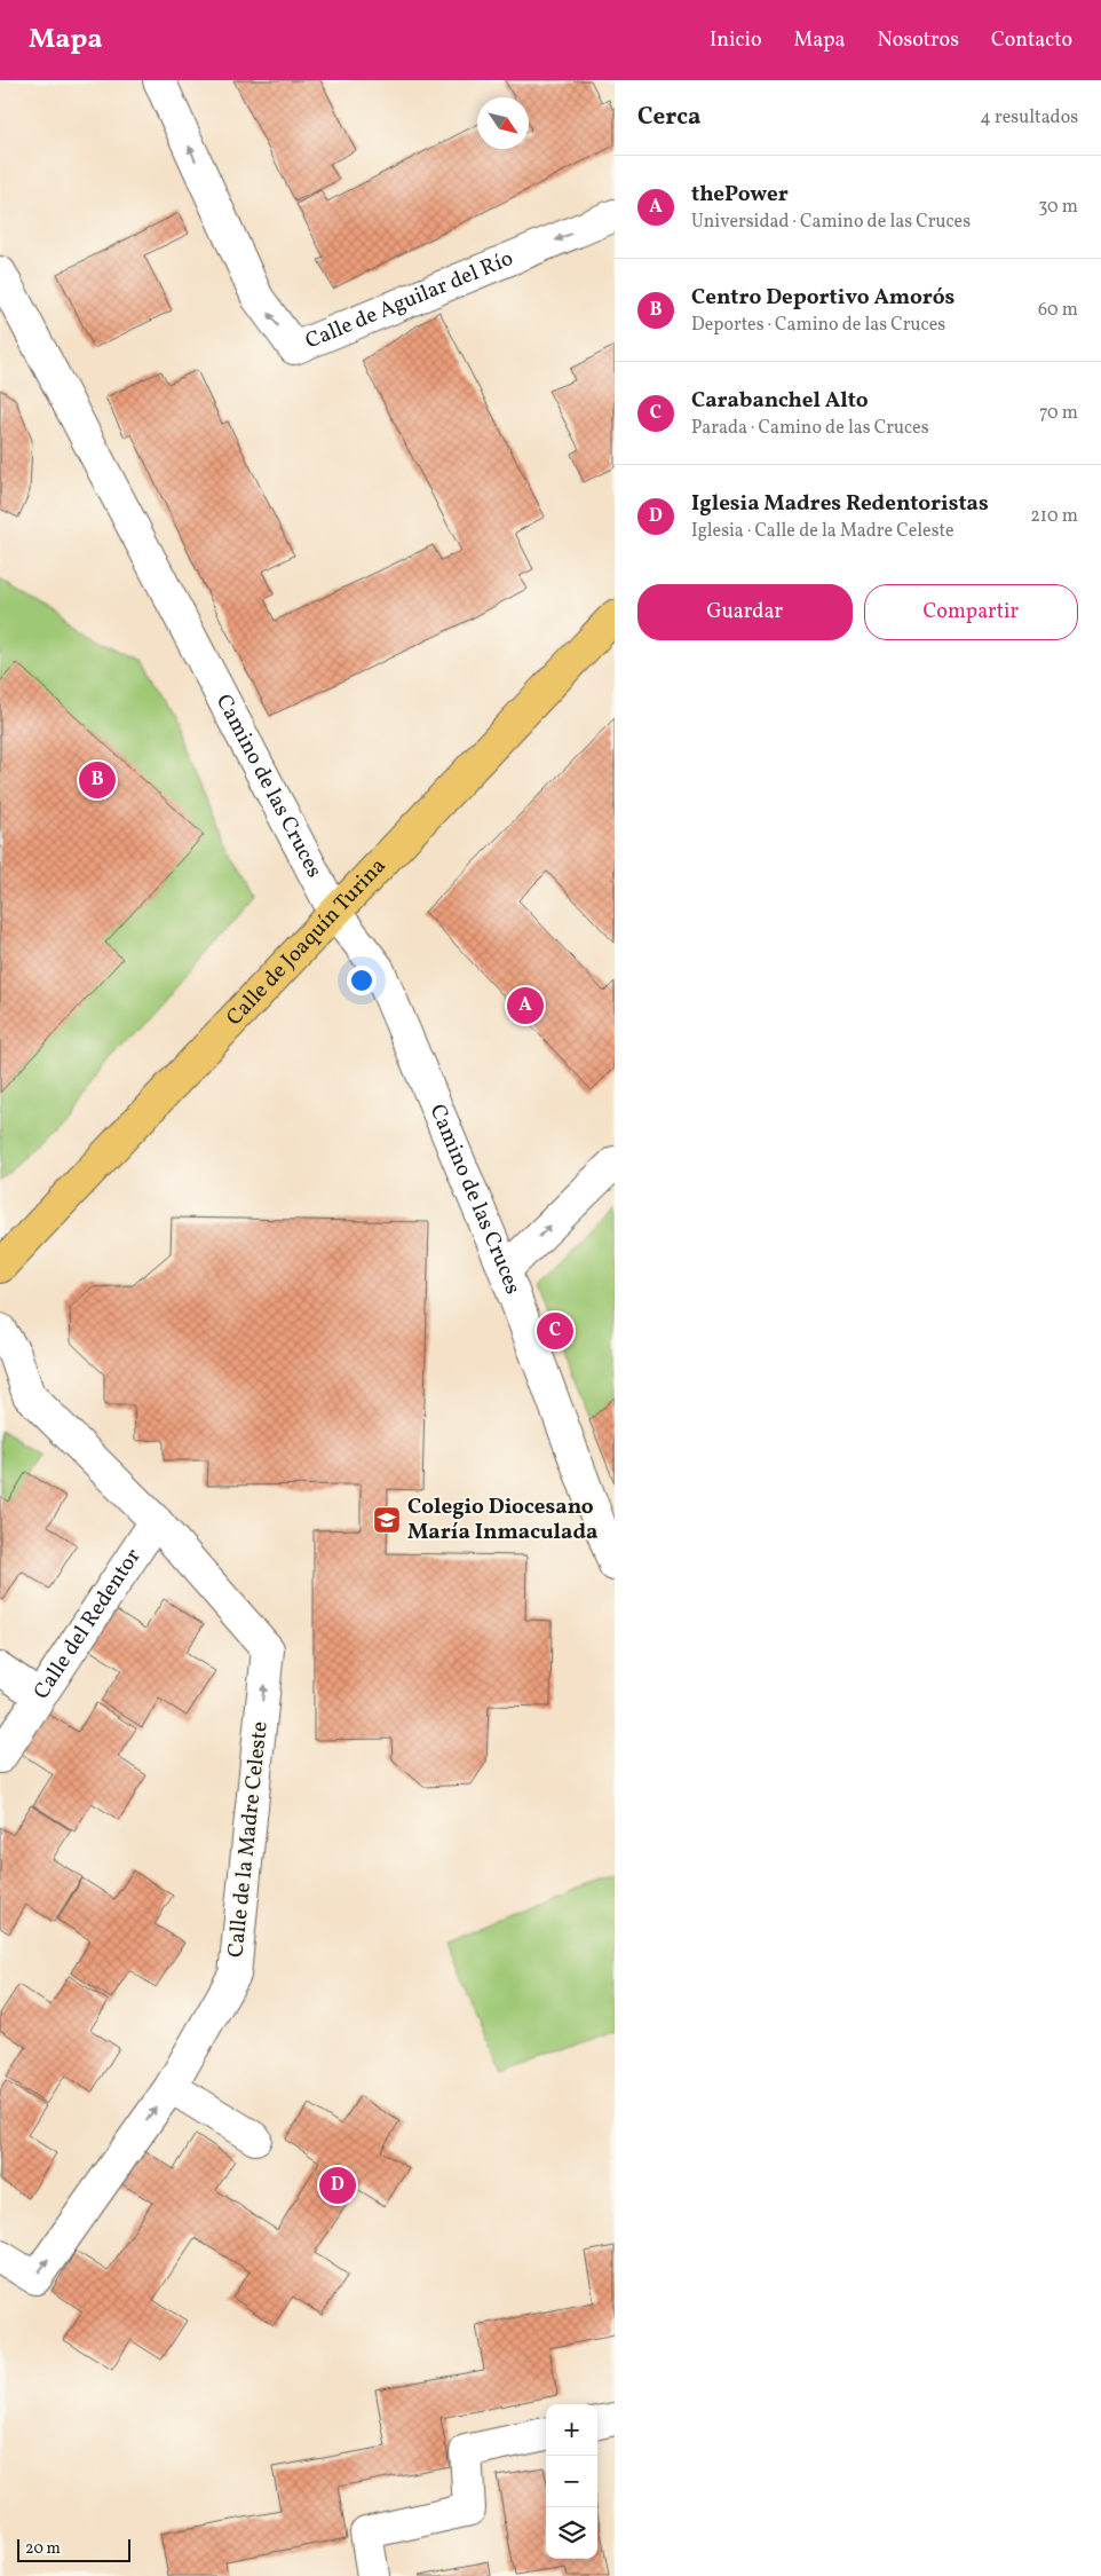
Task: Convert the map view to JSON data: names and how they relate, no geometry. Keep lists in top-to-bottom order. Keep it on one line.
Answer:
{"streets":{"main road":["Calle de Joaquín Turina"],"street":["Calle de Aguilar del Río","Camino de las Cruces","Calle del Redentor","Calle de la Madre Celeste"]},"crossings":[["Camino de las Cruces","Calle de Joaquín Turina"],["Calle del Redentor","Calle de la Madre Celeste"]],"one_way":["Calle de la Madre Celeste"],"places":{"school or university":["Colegio Diocesano María Inmaculada"]},"scale_bar":"20 m","north":"bottom right","page":{"header":"Mapa","nav":["Inicio","Mapa","Nosotros","Contacto"],"heading":["Cerca","4 resultados"],"list":[{"mark":"A","name":"thePower","note":"Universidad · Camino de las Cruces","value":"30 m"},{"mark":"B","name":"Centro Deportivo Amorós","note":"Deportes · Camino de las Cruces","value":"60 m"},{"mark":"C","name":"Carabanchel Alto","note":"Parada · Camino de las Cruces","value":"70 m"},{"mark":"D","name":"Iglesia Madres Redentoristas","note":"Iglesia · Calle de la Madre Celeste","value":"210 m"}],"buttons":["Guardar","Compartir"],"pins":["B","A","C","D"],"map_buttons":["+","−"],"scale":"20 m"}}
